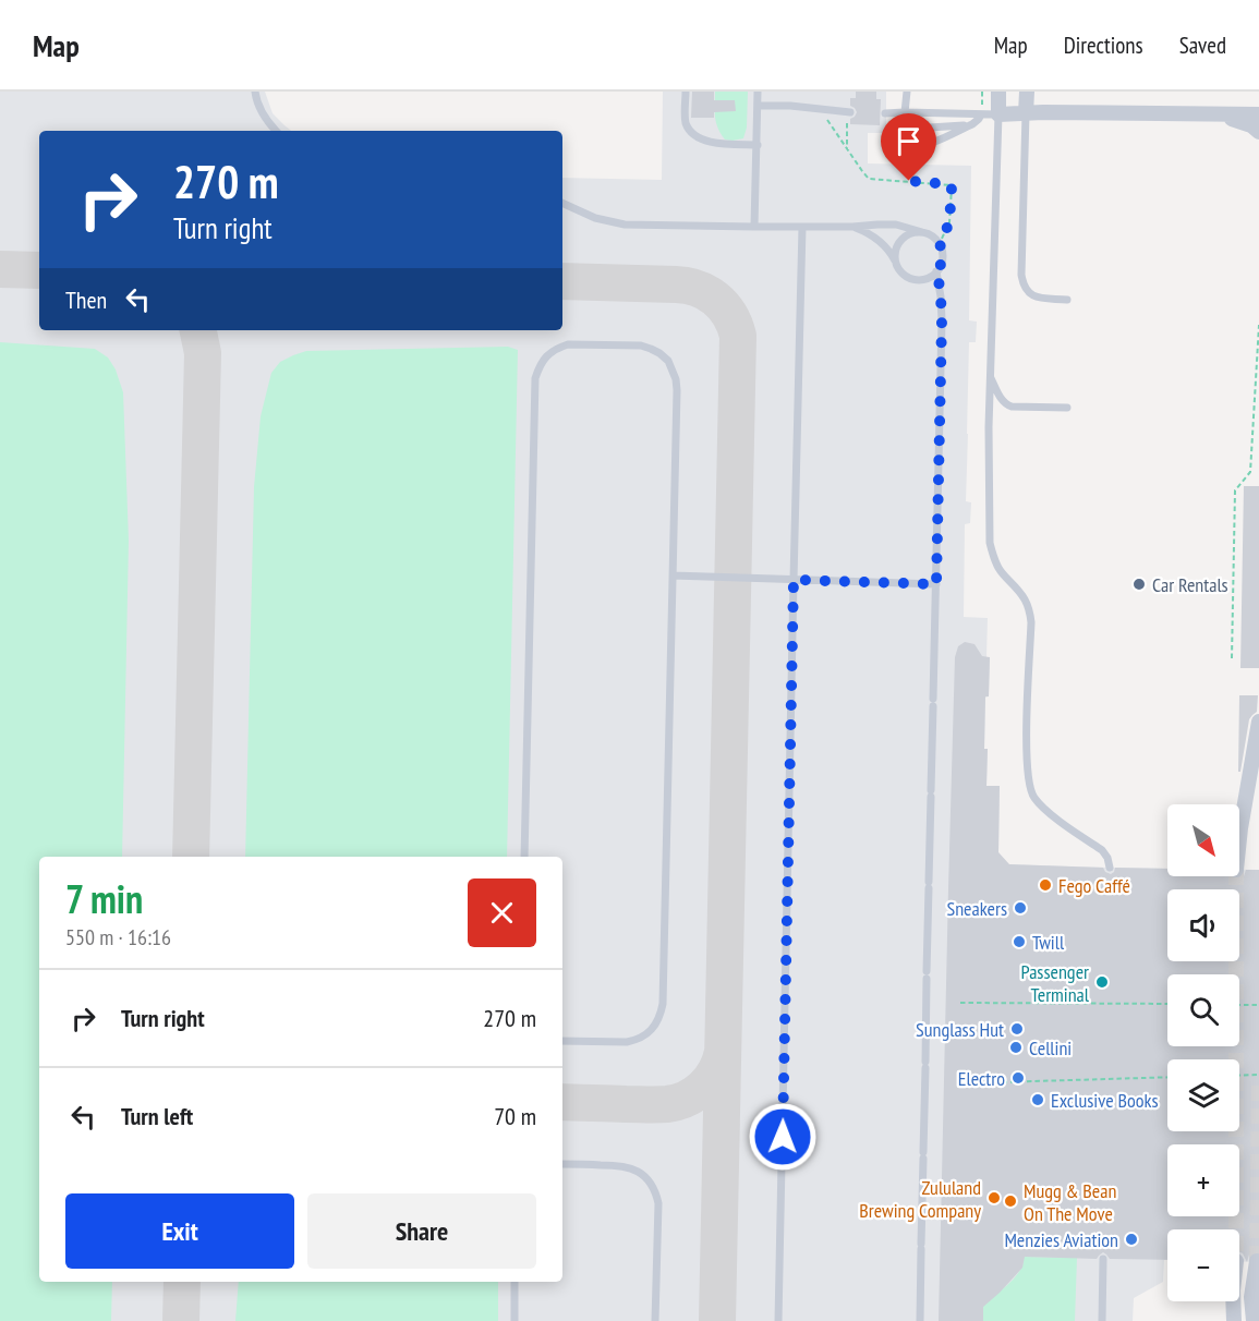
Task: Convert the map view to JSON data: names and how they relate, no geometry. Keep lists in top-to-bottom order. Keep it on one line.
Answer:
{"places":["Car Rentals","Fego Caffé","Sneakers","Twill","Passenger Terminal","Sunglass Hut","Cellini","Electro","Exclusive Books","Zululand Brewing Company","Mugg & Bean On The Move","Menzies Aviation"],"north":"bottom right","page":{"header":"Map","nav":["Map","Directions","Saved"],"turn":["270 m","Turn right"],"then":"Then","map_buttons":["+","−"],"heading":["7 min","550 m · 16:16"],"list":[{"name":"Turn right","value":"270 m"},{"name":"Turn left","value":"70 m"}],"buttons":["Exit","Share"]}}
